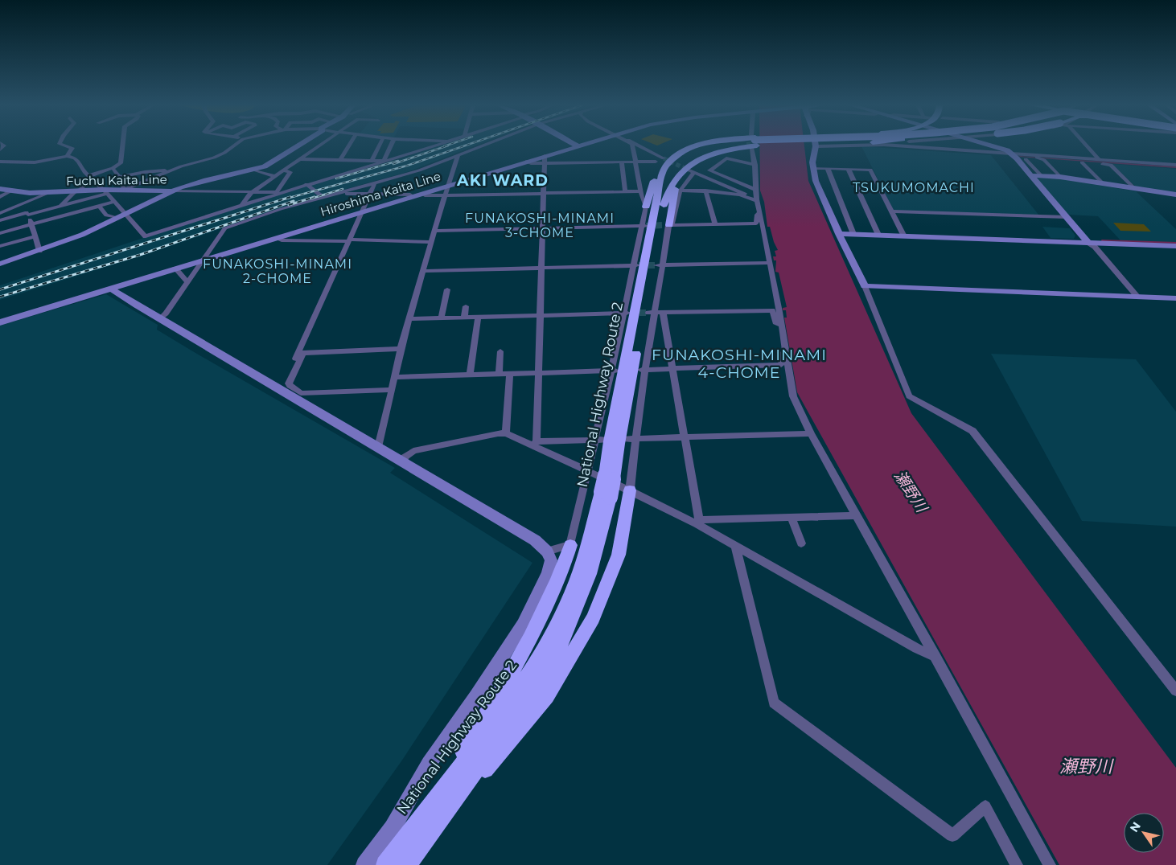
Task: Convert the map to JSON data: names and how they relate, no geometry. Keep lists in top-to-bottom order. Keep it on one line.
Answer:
{"streets":{"highway":["National Highway Route 2"],"street":["Fuchu Kaita Line","Hiroshima Kaita Line"]},"districts":["AKI WARD","TSUKUMOMACHI","FUNAKOSHI-MINAMI 3-CHOME","FUNAKOSHI-MINAMI 2-CHOME","FUNAKOSHI-MINAMI 4-CHOME"],"water":["瀬野川"],"north":"top left"}
